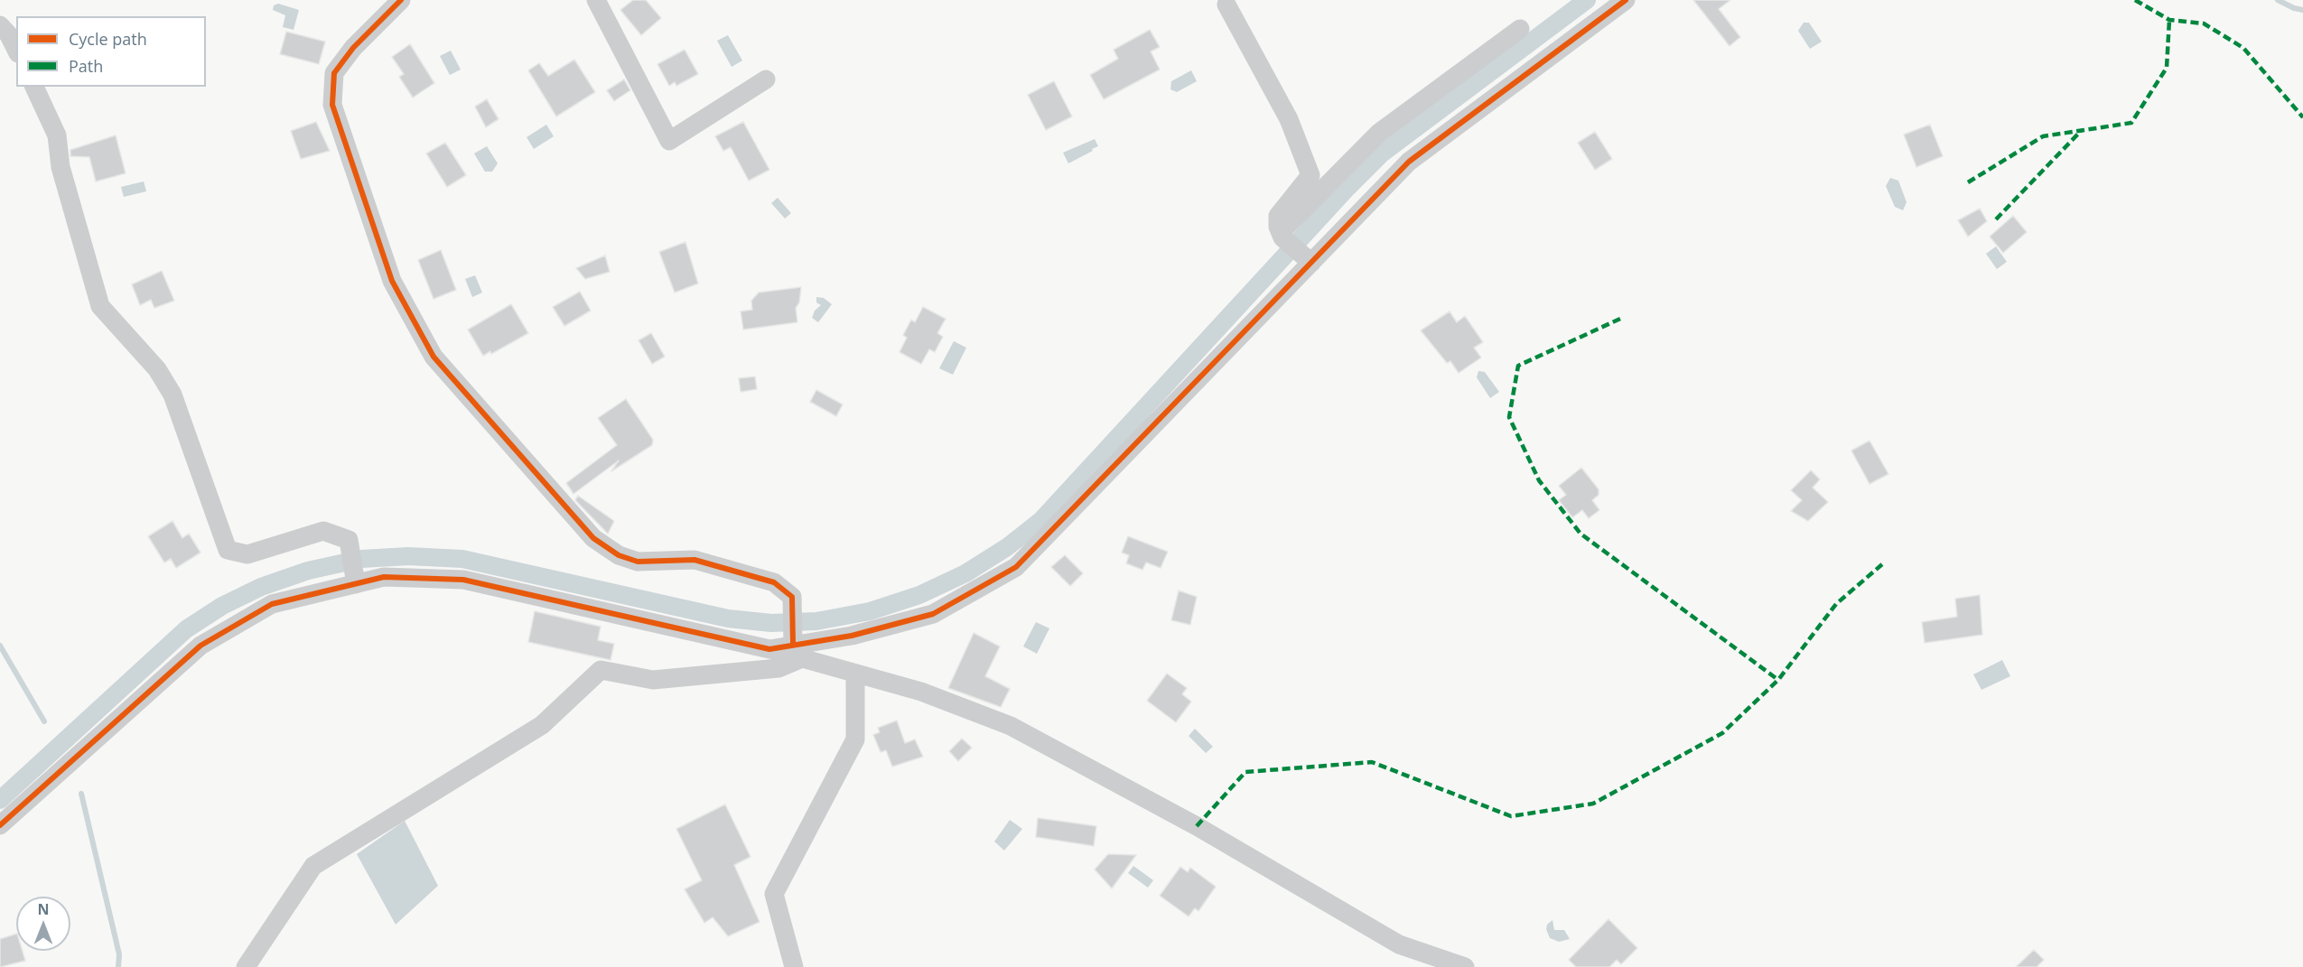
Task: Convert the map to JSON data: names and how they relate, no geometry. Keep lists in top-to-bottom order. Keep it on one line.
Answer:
{"legend":["Cycle path","Path"],"north":"top"}
